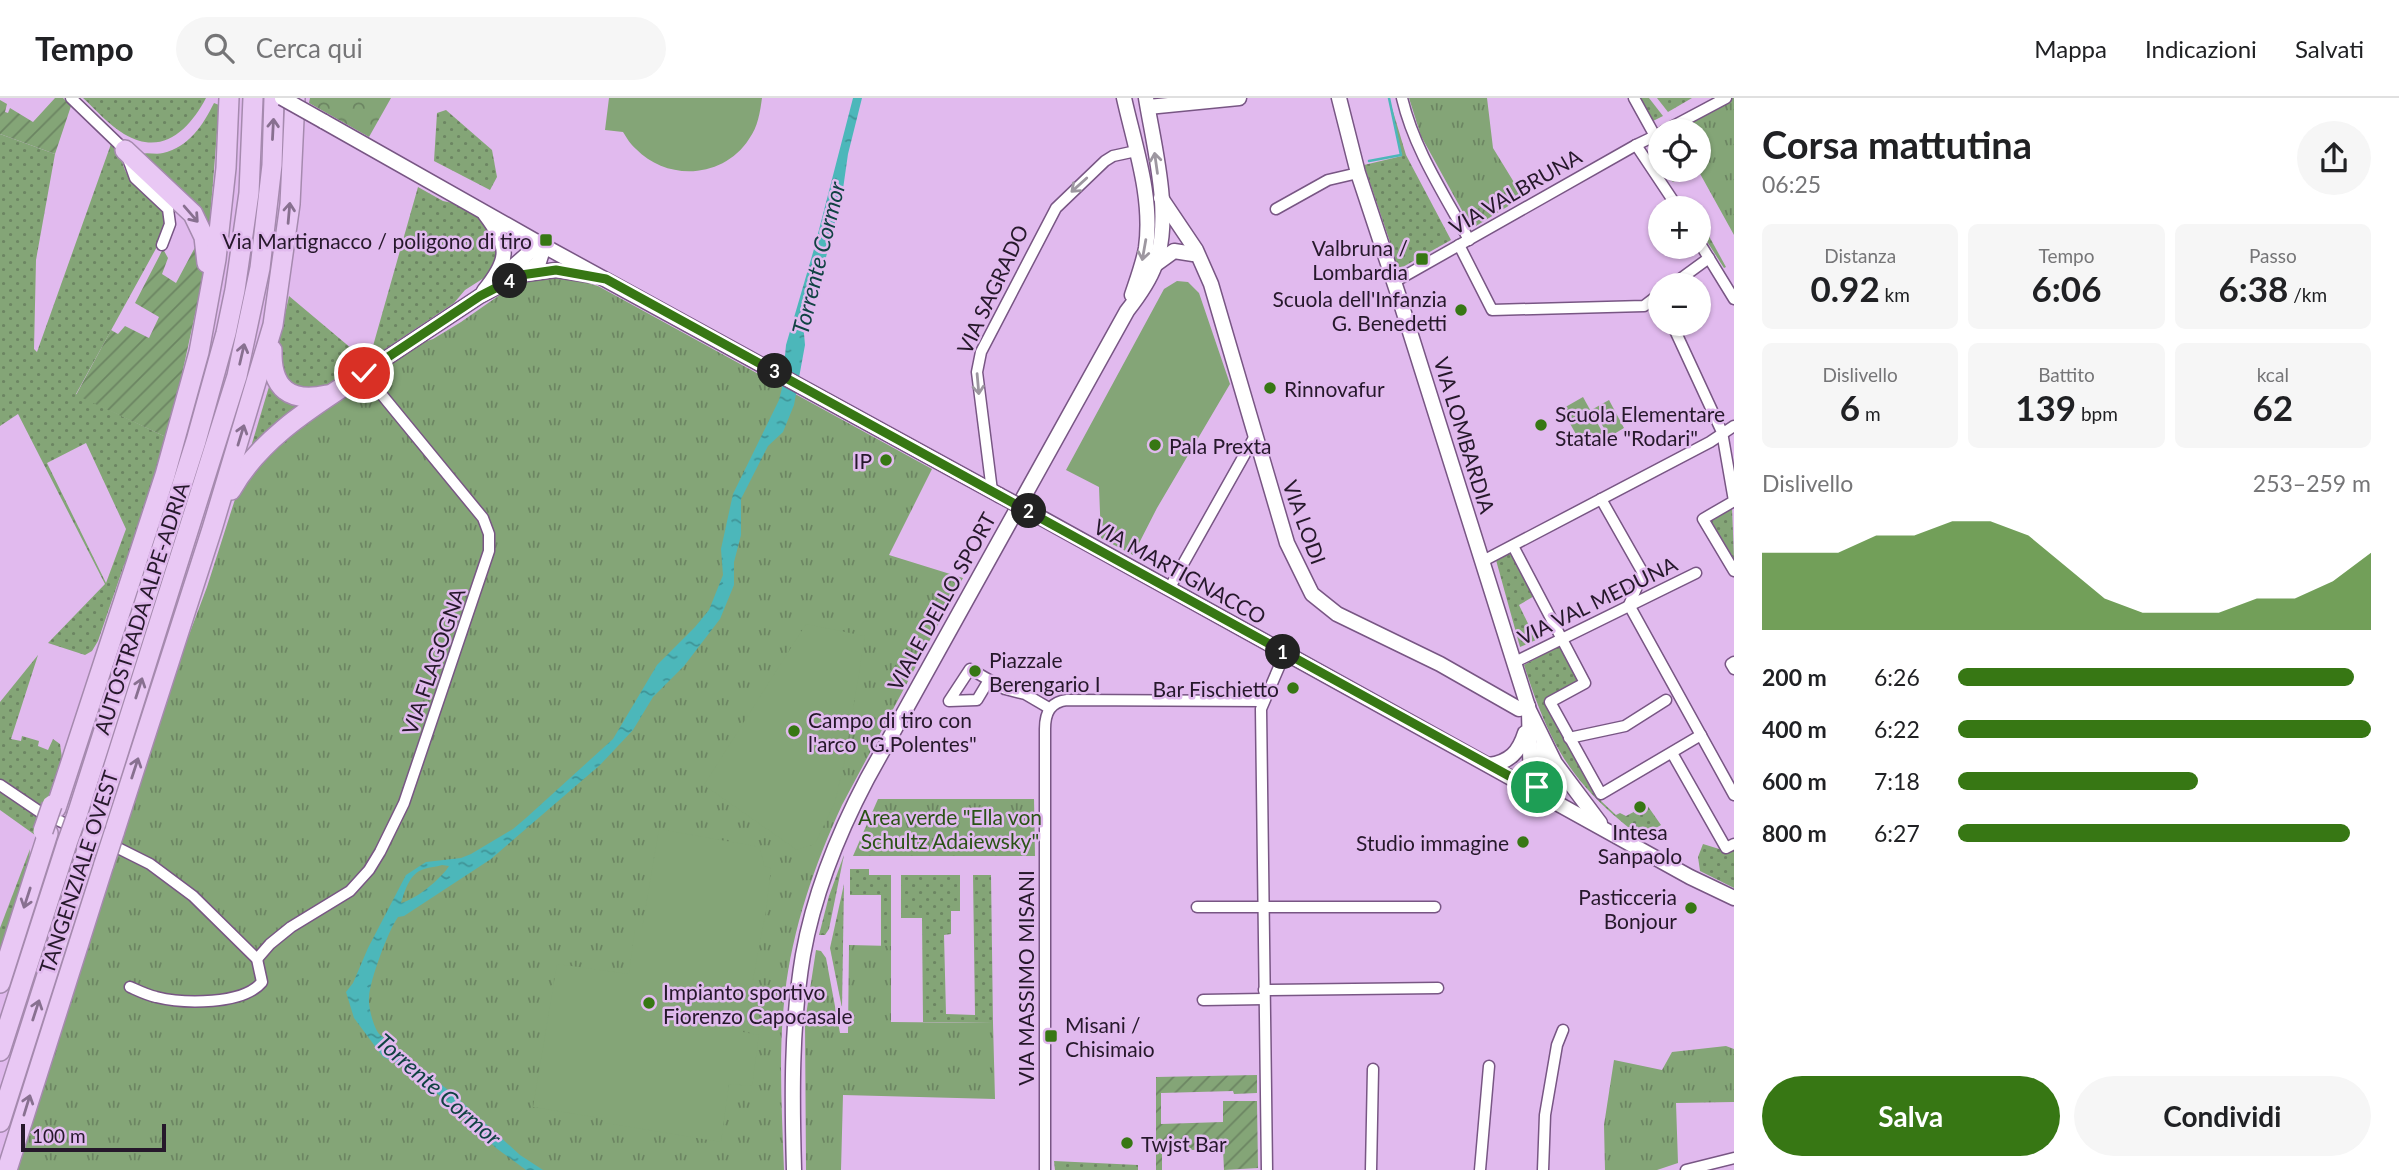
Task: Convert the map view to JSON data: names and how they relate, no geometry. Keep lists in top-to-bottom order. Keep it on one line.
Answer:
{"streets":{"highway":["AUTOSTRADA ALPE-ADRIA","TANGENZIALE OVEST"],"street":["VIA VALBRUNA","VIA SAGRADO","VIA LOMBARDIA","VIA LODI","VIA MARTIGNACCO","VIA VAL MEDUNA","VIALE DELLO SPORT","VIA FLAGOGNA","VIA MASSIMO MISANI"]},"crossings":[["VIA VALBRUNA","VIA LOMBARDIA"],["VIA SAGRADO","VIA MARTIGNACCO"],["VIA SAGRADO","VIALE DELLO SPORT"],["VIA LOMBARDIA","VIA LODI"],["VIA LOMBARDIA","VIA MARTIGNACCO"],["VIA LOMBARDIA","VIA VAL MEDUNA"],["VIA LODI","VIALE DELLO SPORT"],["VIA MARTIGNACCO","VIA FLAGOGNA"]],"one_way":["VIA SAGRADO"],"water":["Torrente Cormor"],"parks":["Area verde \"Ella von Schultz Adaiewsky\""],"places":{"transit":["Via Martignacco / poligono di tiro","Valbruna / Lombardia","Misani / Chisimaio"],"other":["Scuola dell'Infanzia G. Benedetti","Rinnovafur","Scuola Elementare Statale \"Rodari\"","Pala Prexta","IP","Piazzale Berengario I","Bar Fischietto","Campo di tiro con l'arco \"G.Polentes\"","Intesa Sanpaolo","Studio immagine","Pasticceria Bonjour","Impianto sportivo Fiorenzo Capocasale","Twjst Bar"]},"scale_bar":"100 m","page":{"header":"Tempo","search":"Cerca qui","nav":["Mappa","Indicazioni","Salvati"],"heading":["Corsa mattutina","06:25"],"map_buttons":["+","−"],"stats":[["Distanza","0.92 km"],["Tempo","6:06"],["Passo","6:38 /km"],["Dislivello","6 m"],["Battito","139 bpm"],["kcal","62"]],"pins":["4","3","2","1"],"chart":["Dislivello","253–259 m"],"list":[{"name":"200 m","note":"6:26"},{"name":"400 m","note":"6:22"},{"name":"600 m","note":"7:18"},{"name":"800 m","note":"6:27"}],"buttons":["Salva","Condividi"],"scale":"100 m"}}
